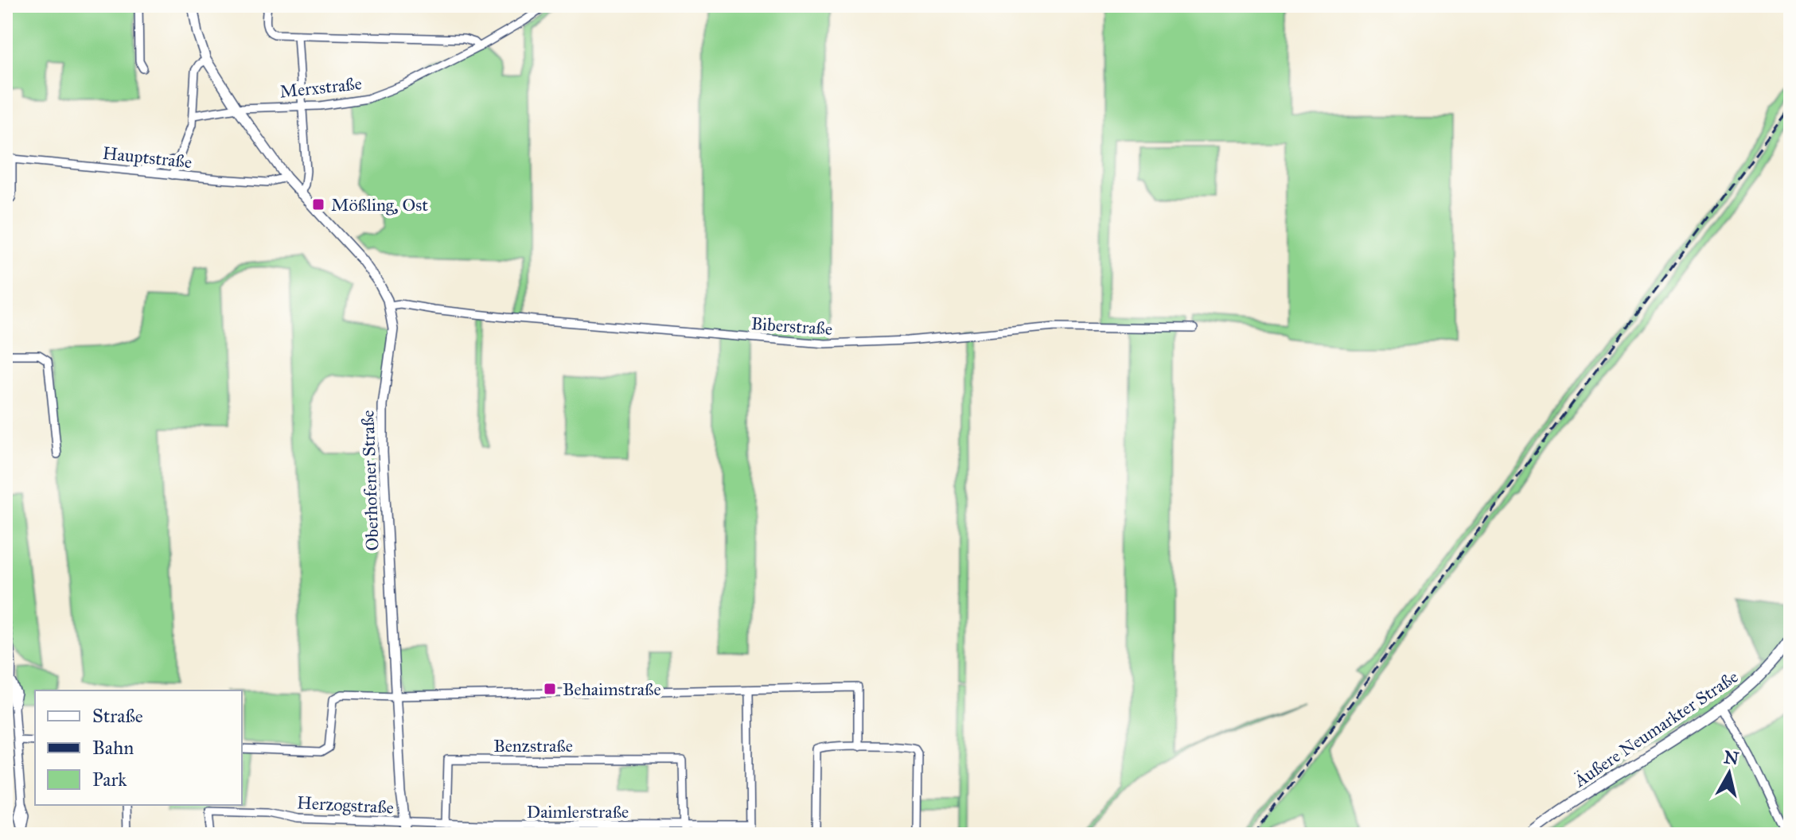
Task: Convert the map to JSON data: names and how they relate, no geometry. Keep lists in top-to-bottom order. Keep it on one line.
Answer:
{"streets":{"main road":["Äußere Neumarkter Straße"],"street":["Merxstraße","Hauptstraße","Biberstraße","Oberhofener Straße","Benzstraße","Herzogstraße","Daimlerstraße"]},"crossings":[["Merxstraße","Oberhofener Straße"],["Hauptstraße","Oberhofener Straße"],["Biberstraße","Oberhofener Straße"],["Oberhofener Straße","Herzogstraße"],["Oberhofener Straße","Daimlerstraße"],["Benzstraße","Daimlerstraße"],["Herzogstraße","Daimlerstraße"]],"places":{"transit":["Mößling, Ost","Behaimstraße"]},"legend":["Straße","Bahn","Park"],"north":"top"}
